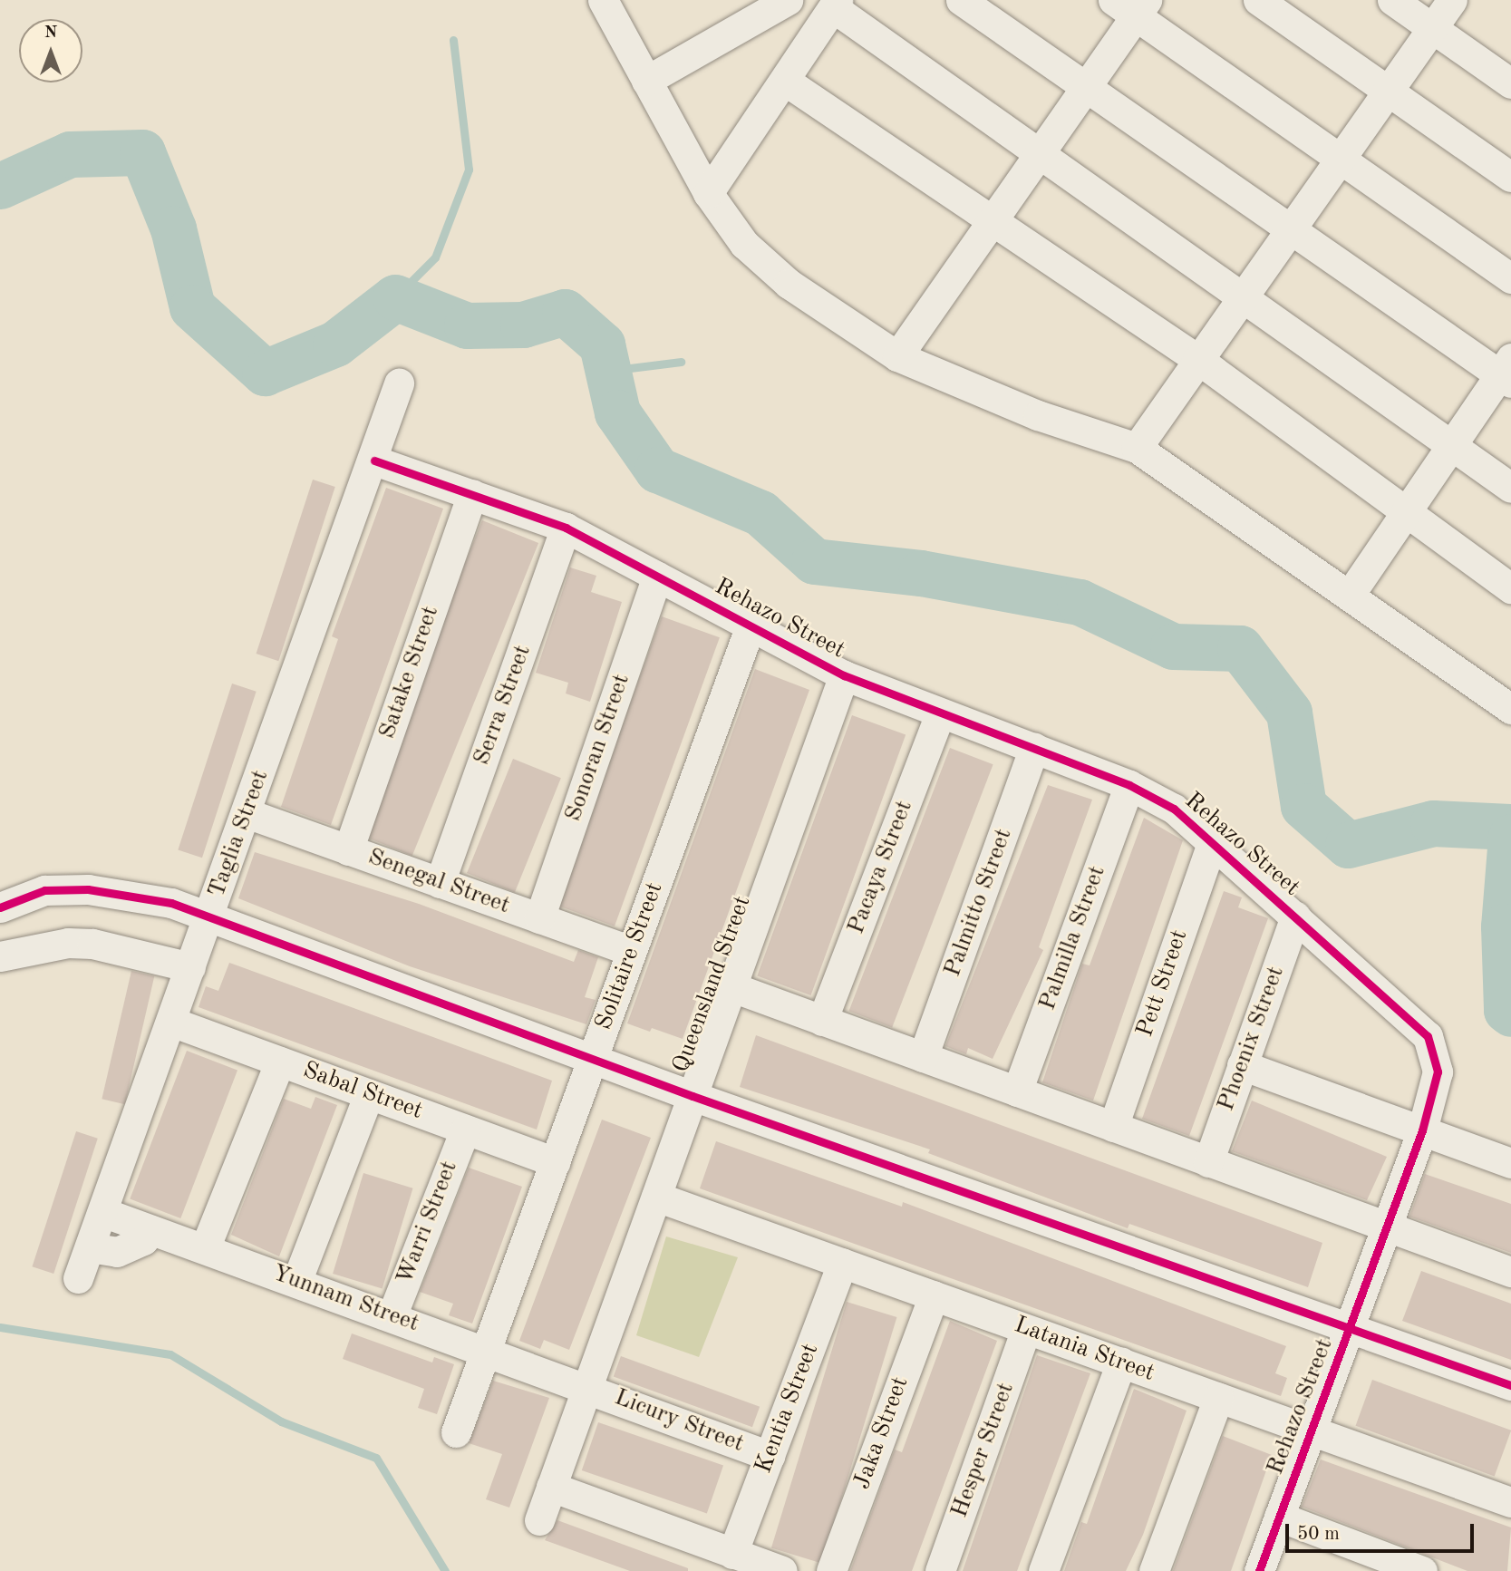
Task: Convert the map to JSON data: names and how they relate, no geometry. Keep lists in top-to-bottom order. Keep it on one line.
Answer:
{"streets":{"street":["Rehazo Street","Satake Street","Serra Street","Sonoran Street","Taglia Street","Pacaya Street","Senegal Street","Palmitto Street","Palmilla Street","Solitaire Street","Pett Street","Queensland Street","Phoenix Street","Sabal Street","Warri Street","Yunnam Street","Latania Street","Kentia Street","Licury Street","Jaka Street","Hesper Street"]},"crossings":[["Rehazo Street","Satake Street"],["Rehazo Street","Serra Street"],["Rehazo Street","Sonoran Street"],["Rehazo Street","Taglia Street"],["Rehazo Street","Pacaya Street"],["Rehazo Street","Palmitto Street"],["Rehazo Street","Palmilla Street"],["Rehazo Street","Solitaire Street"],["Rehazo Street","Pett Street"],["Rehazo Street","Queensland Street"],["Rehazo Street","Phoenix Street"],["Rehazo Street","Latania Street"],["Satake Street","Senegal Street"],["Serra Street","Senegal Street"],["Sonoran Street","Senegal Street"],["Taglia Street","Senegal Street"],["Taglia Street","Sabal Street"],["Taglia Street","Yunnam Street"],["Senegal Street","Solitaire Street"],["Solitaire Street","Sabal Street"],["Solitaire Street","Yunnam Street"],["Queensland Street","Yunnam Street"],["Queensland Street","Latania Street"],["Queensland Street","Licury Street"],["Sabal Street","Warri Street"],["Warri Street","Yunnam Street"],["Yunnam Street","Licury Street"],["Latania Street","Kentia Street"],["Latania Street","Jaka Street"],["Latania Street","Hesper Street"],["Kentia Street","Licury Street"]],"scale_bar":"50 m","north":"top"}
